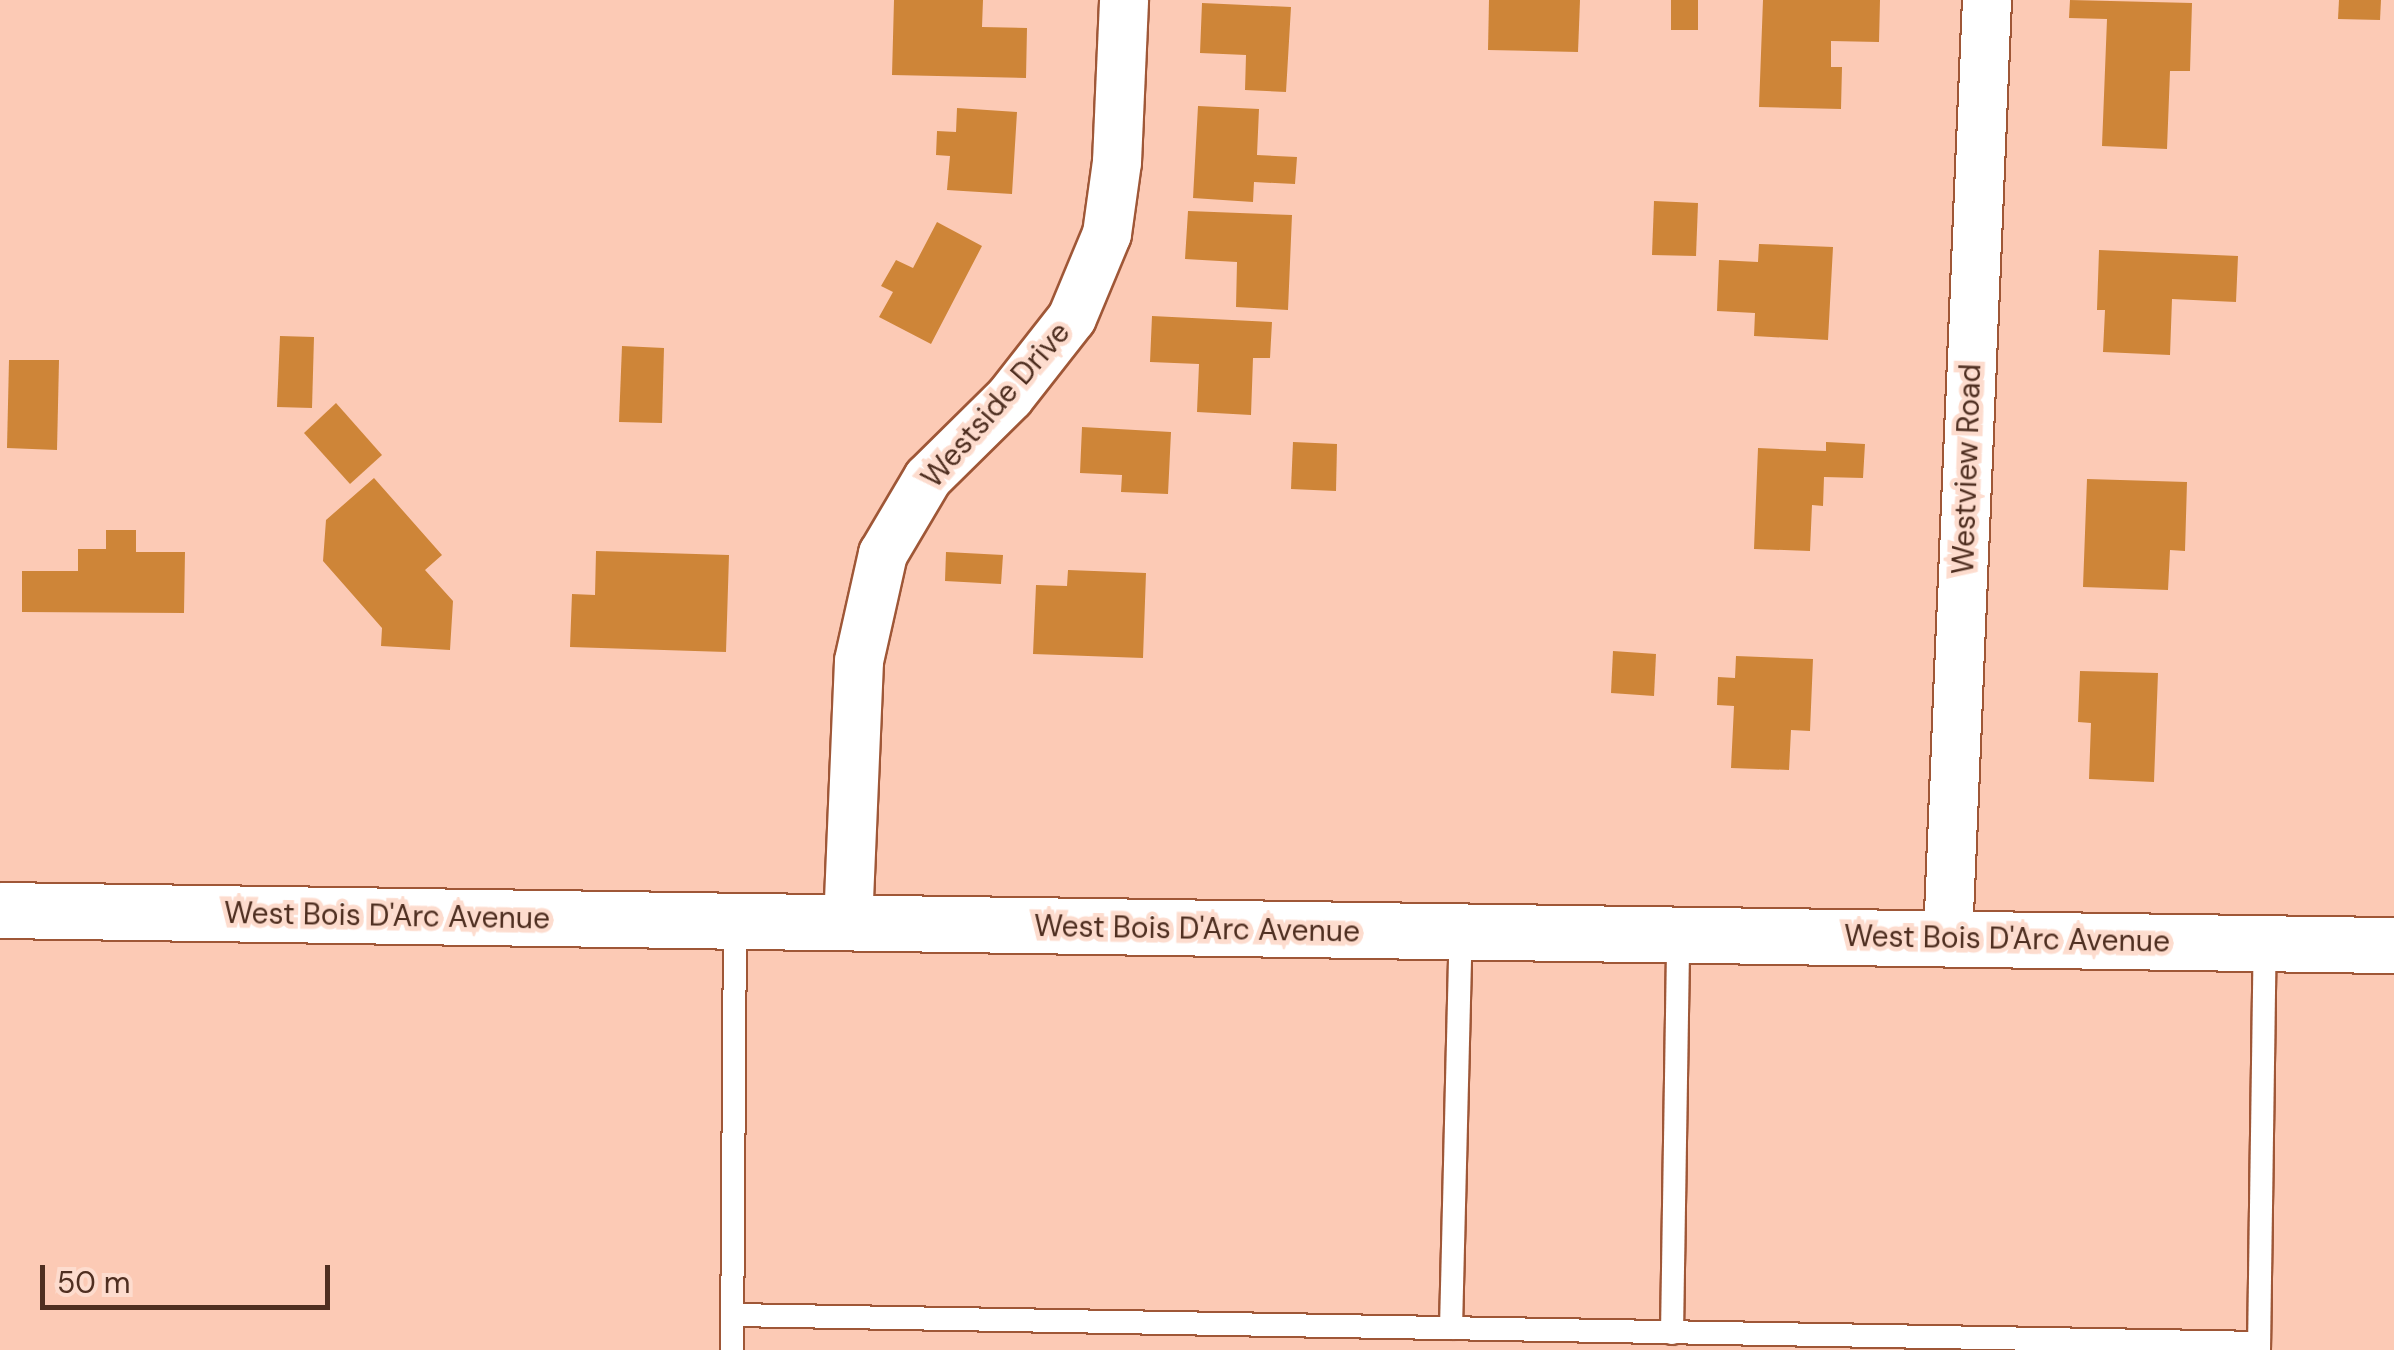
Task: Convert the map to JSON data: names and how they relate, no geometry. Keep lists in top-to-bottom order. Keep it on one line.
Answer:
{"streets":{"street":["Westside Drive","Westview Road","West Bois D'Arc Avenue"]},"crossings":[["Westside Drive","West Bois D'Arc Avenue"],["Westview Road","West Bois D'Arc Avenue"]],"scale_bar":"50 m"}
